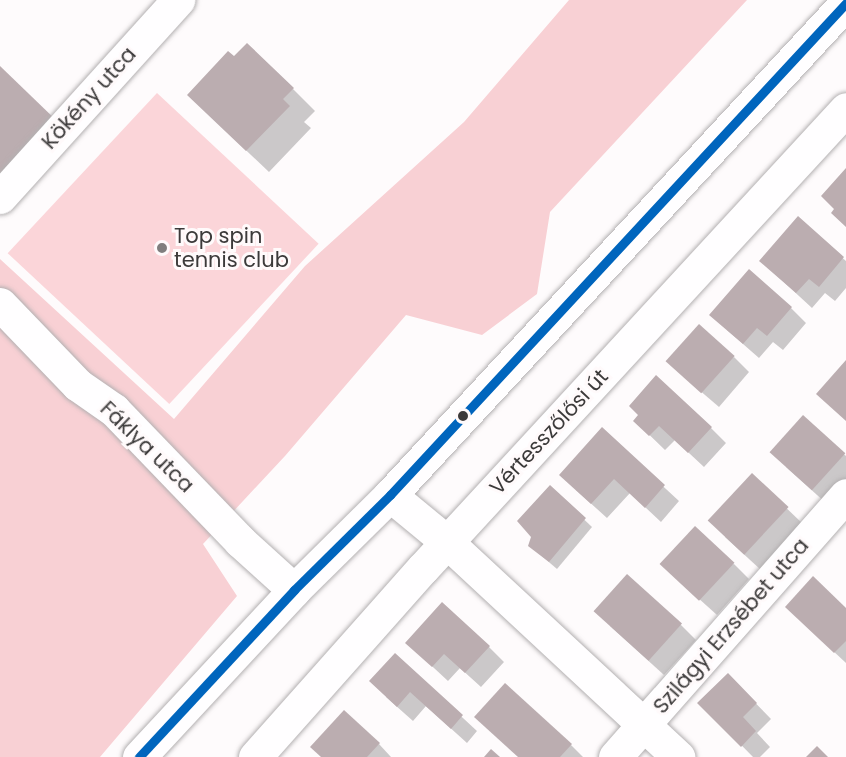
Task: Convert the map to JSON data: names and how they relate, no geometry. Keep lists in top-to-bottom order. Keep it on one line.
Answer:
{"streets":{"street":["Kökény utca","Vértesszőlősi út","Fáklya utca","Szilágyi Erzsébet utca"]},"places":["Top spin tennis club"]}
